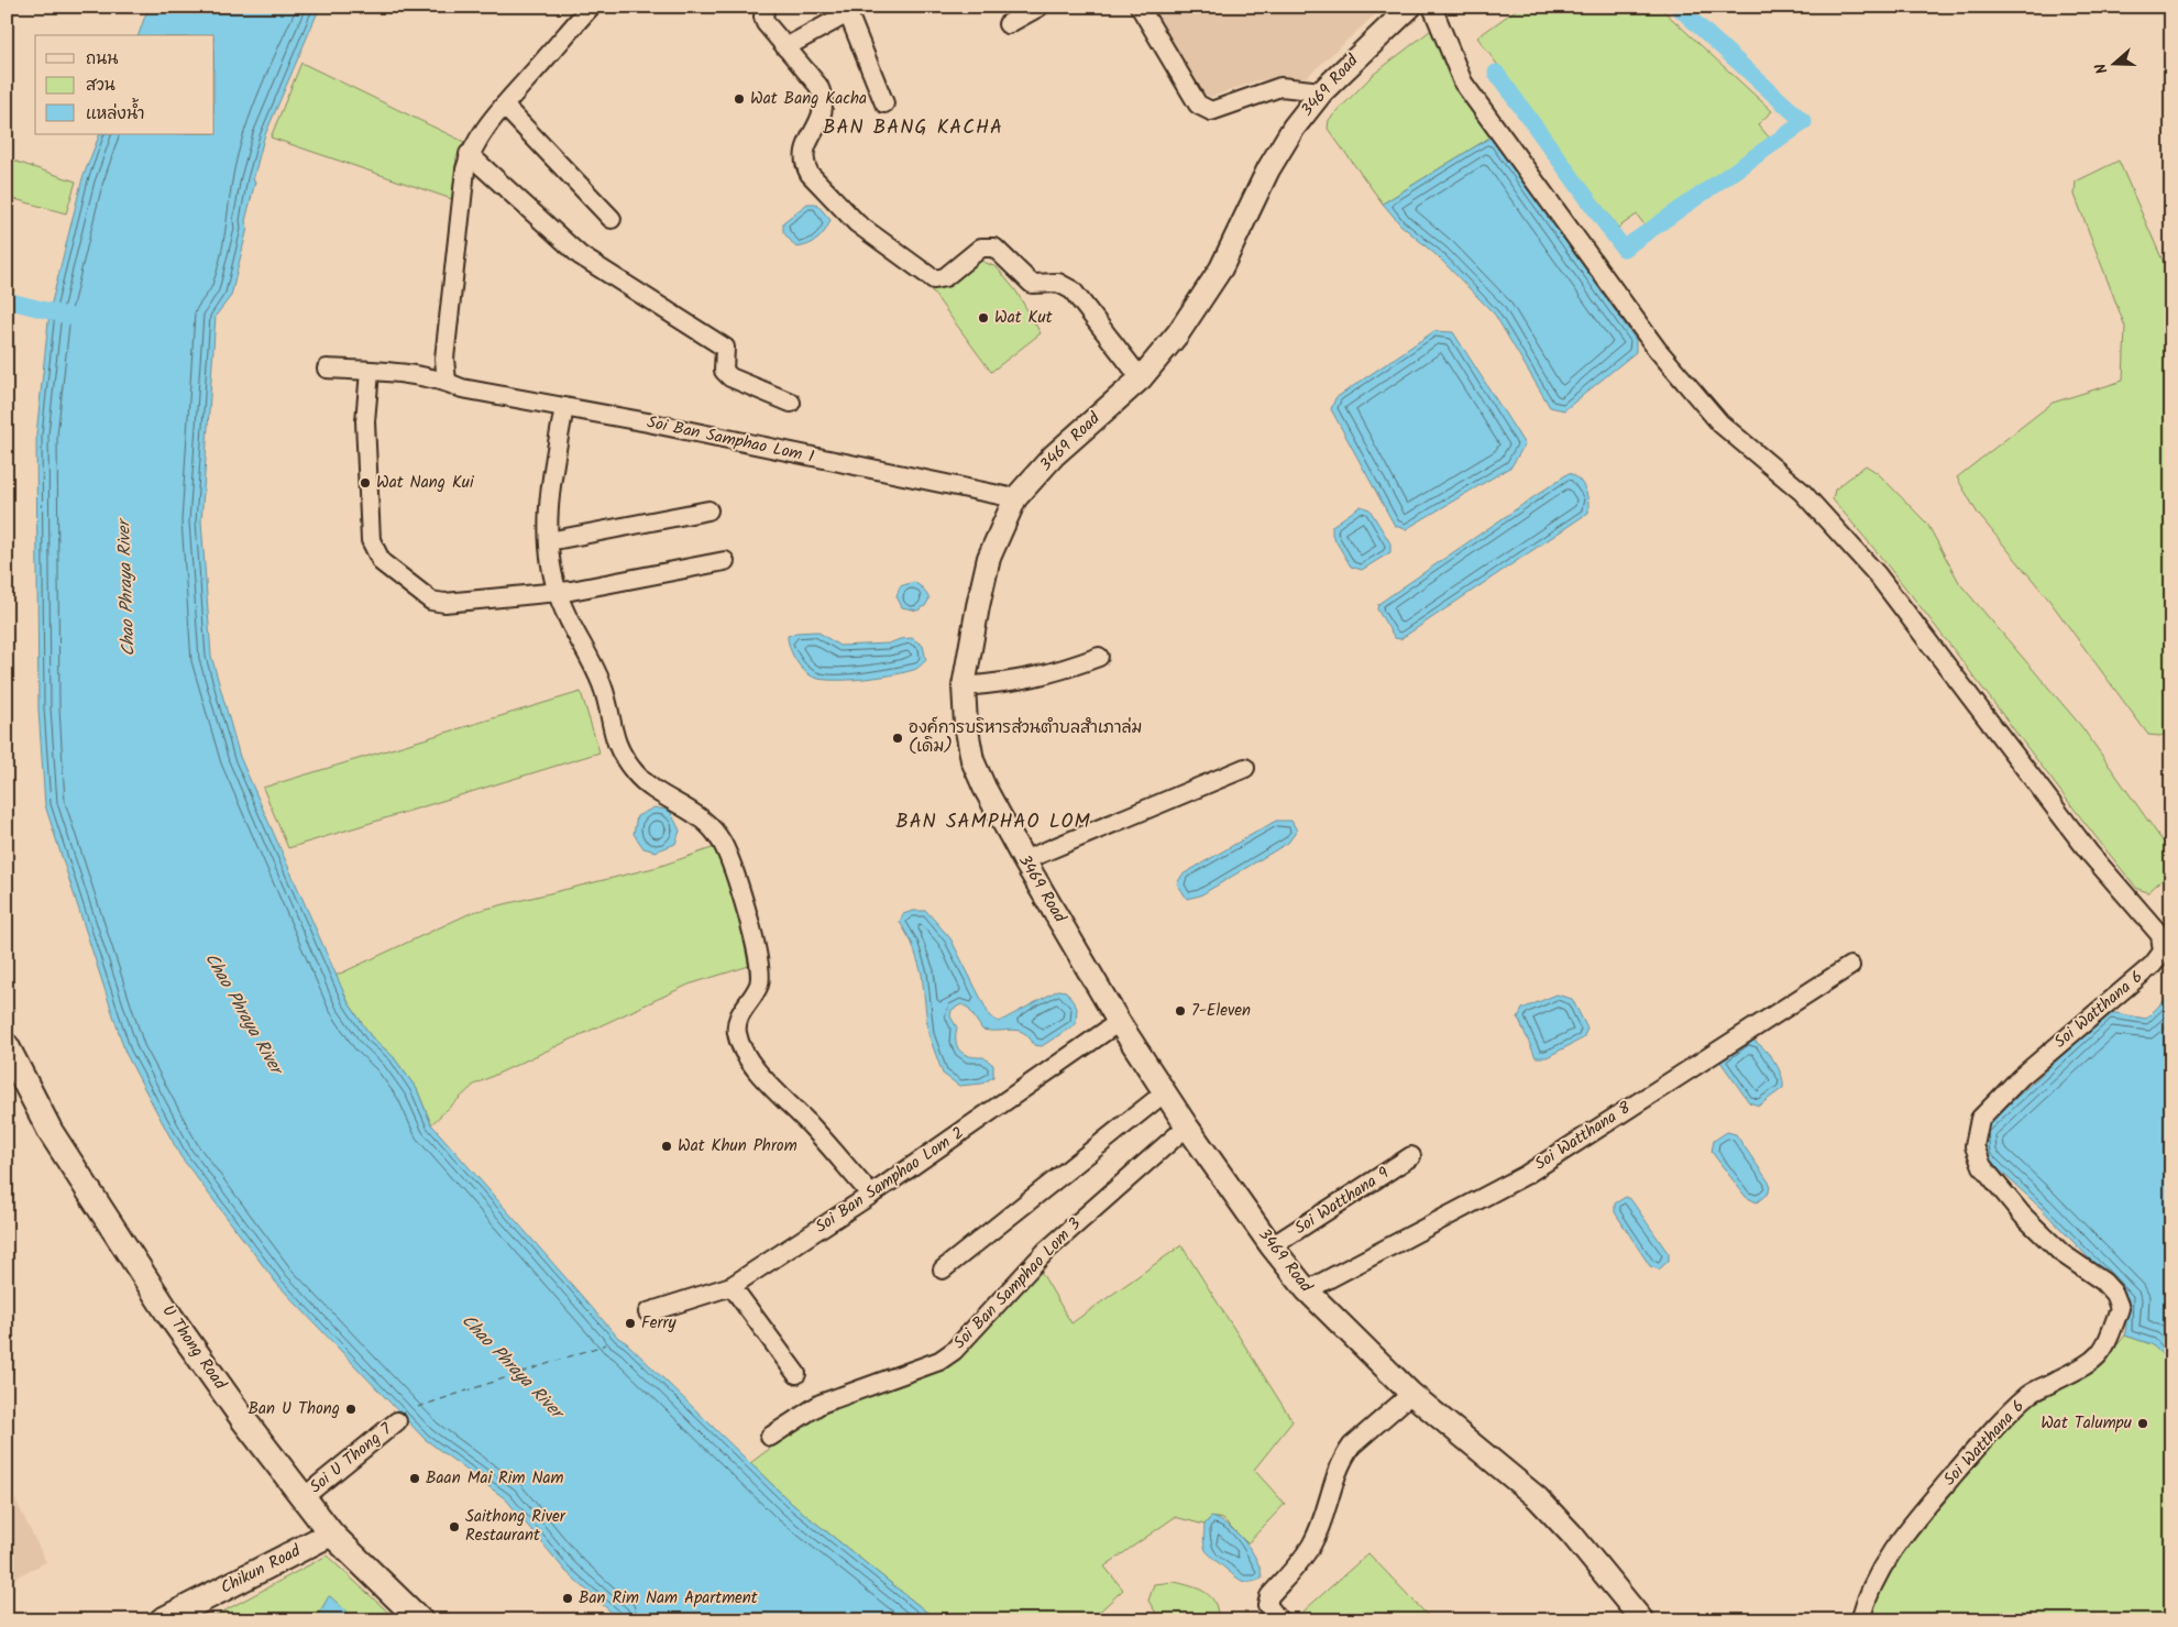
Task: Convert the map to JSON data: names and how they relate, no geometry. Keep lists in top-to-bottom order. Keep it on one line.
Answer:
{"streets":{"main road":["U Thong Road","Chikun Road"],"street":["3469 Road","Soi Ban Samphao Lom 1","Soi Watthana 6","Soi Watthana 8","Soi Ban Samphao Lom 2","Soi Watthana 9","Soi Ban Samphao Lom 3","Soi U Thong 7"]},"crossings":[["3469 Road","Soi Ban Samphao Lom 1"],["3469 Road","Soi Watthana 8"],["3469 Road","Soi Ban Samphao Lom 2"],["3469 Road","Soi Watthana 9"],["3469 Road","Soi Ban Samphao Lom 3"],["U Thong Road","Soi U Thong 7"],["U Thong Road","Chikun Road"]],"districts":["BAN BANG KACHA","BAN SAMPHAO LOM"],"water":["Chao Phraya River"],"places":["Wat Bang Kacha","Wat Kut","Wat Nang Kui","องค์การบริหารส่วนตำบลสำเภาล่ม (เดิม)","7-Eleven","Wat Khun Phrom","Ferry","Ban U Thong","Wat Talumpu","Baan Mai Rim Nam","Saithong River Restaurant","Ban Rim Nam Apartment"],"legend":["ถนน","สวน","แหล่งน้ำ"],"north":"left"}
